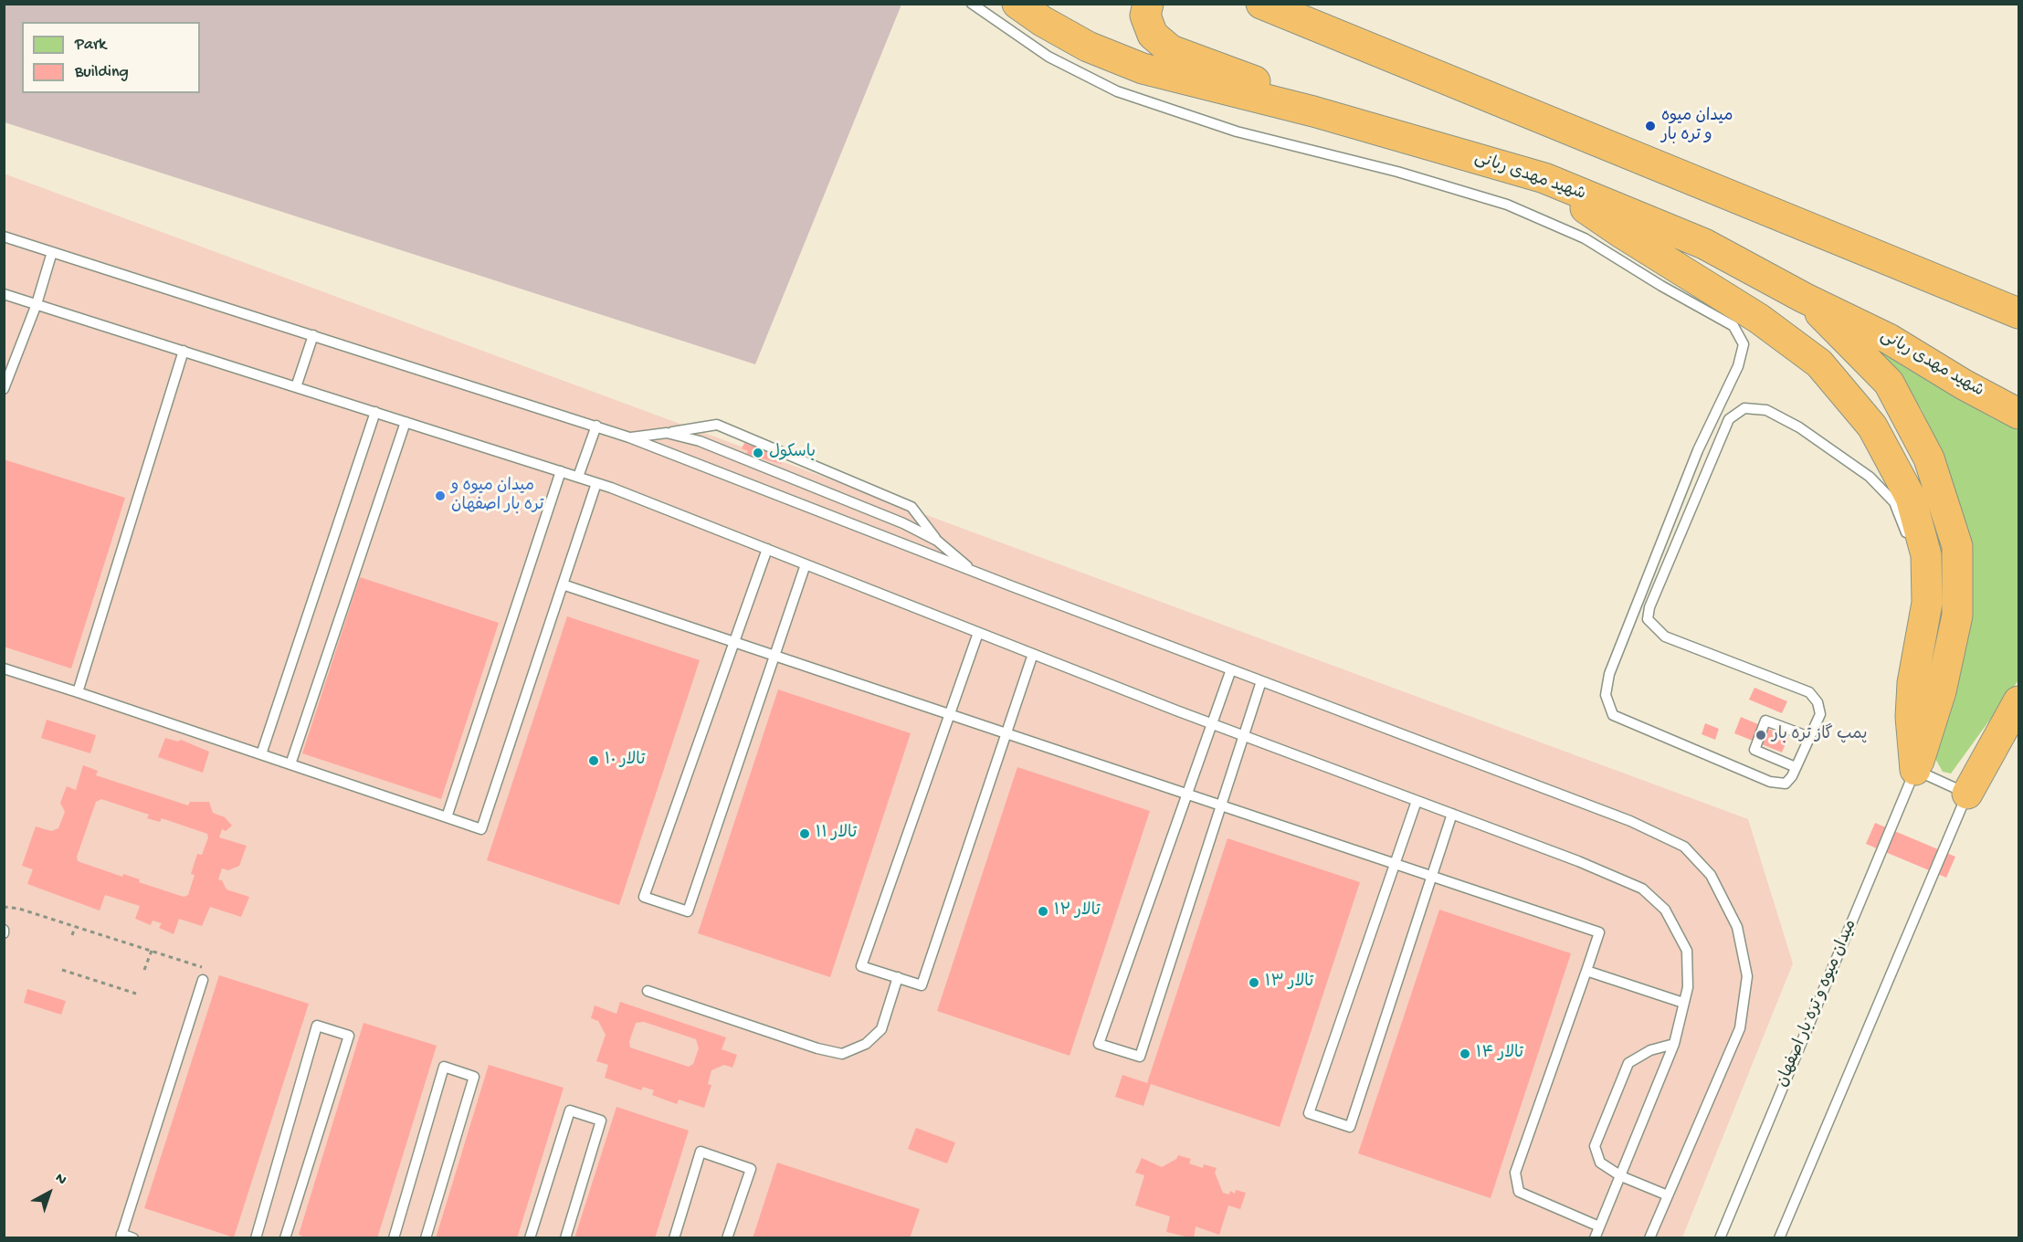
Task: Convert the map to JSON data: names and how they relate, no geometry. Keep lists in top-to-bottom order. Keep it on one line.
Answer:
{"streets":{"highway":["شهید مهدی ربانی"],"lane":["میدان میوه و تره بار اصفهان"]},"places":["میدان میوه و تره بار","باسكول","میدان میوه و تره بار اصفهان","پمپ گاز تره بار","تالار ۱۰","تالار ۱۱","تالار ۱۲","تالار ۱۳","تالار ۱۴"],"legend":["Park","Building"],"north":"top right"}
